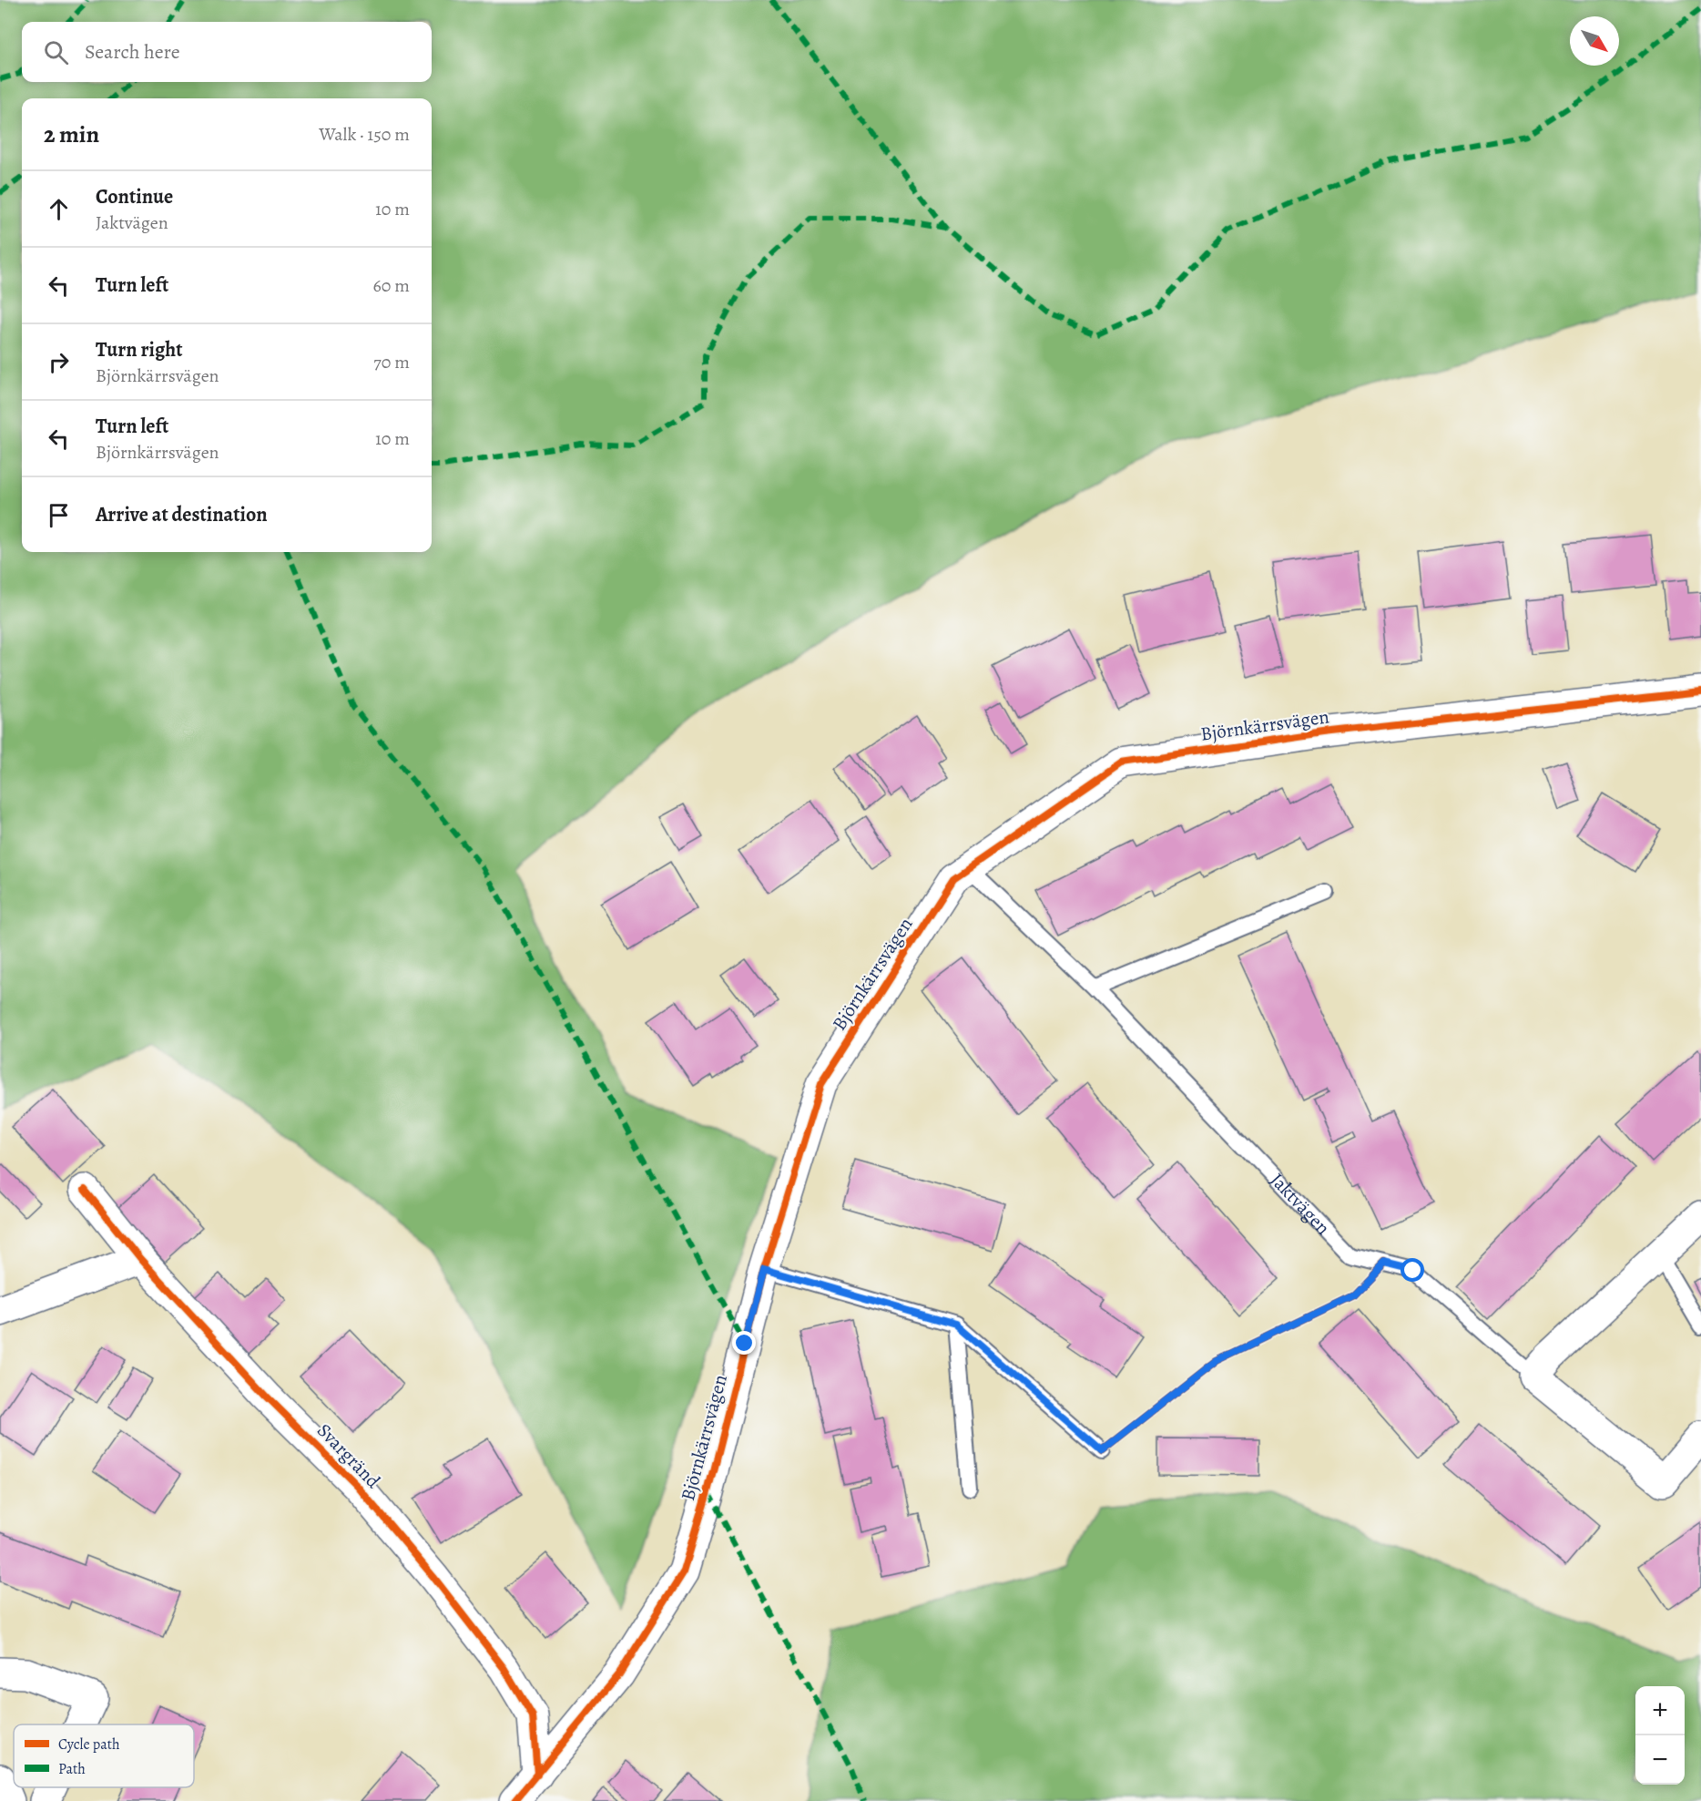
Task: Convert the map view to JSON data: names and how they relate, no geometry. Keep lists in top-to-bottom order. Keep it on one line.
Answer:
{"streets":{"street":["Björnkärrsvägen","Jaktvägen","Svargränd"]},"crossings":[["Björnkärrsvägen","Jaktvägen"],["Björnkärrsvägen","Svargränd"]],"legend":["Cycle path","Path"],"north":"bottom right","page":{"search":"Search here","heading":["2 min","Walk · 150 m"],"list":[["Continue","Jaktvägen","10 m"],["Turn left","60 m"],["Turn right","Björnkärrsvägen","70 m"],["Turn left","Björnkärrsvägen","10 m"],"Arrive at destination"],"map_buttons":["+","−"]}}
